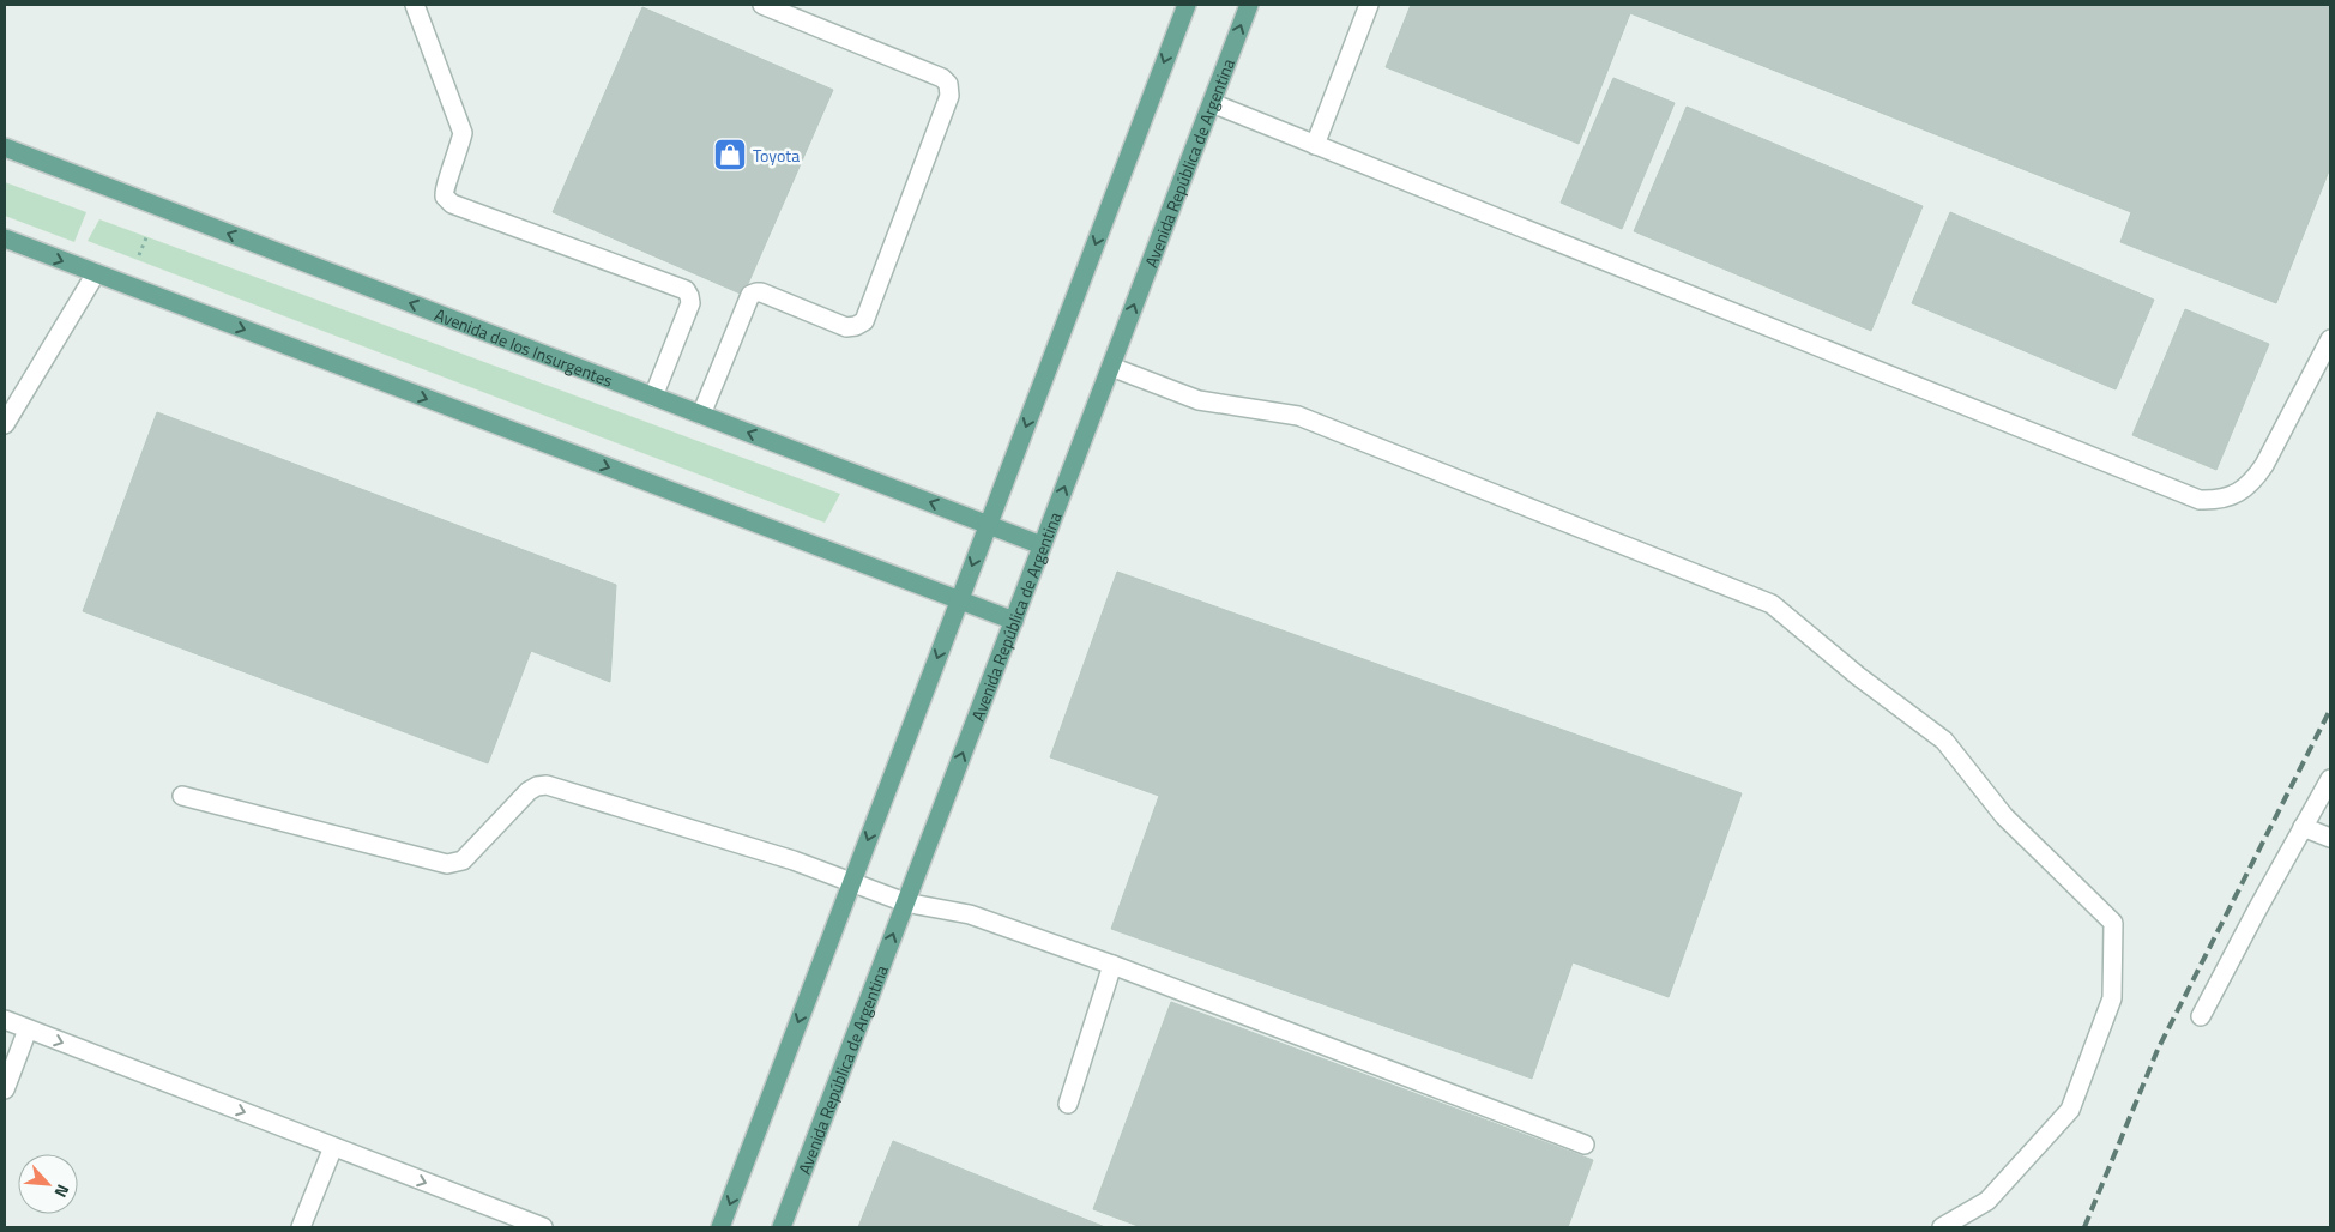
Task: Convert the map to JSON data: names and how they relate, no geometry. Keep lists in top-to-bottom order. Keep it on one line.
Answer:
{"streets":{"main road":["Avenida República de Argentina","Avenida de los Insurgentes"]},"crossings":[["Avenida República de Argentina","Avenida de los Insurgentes"]],"places":{"shop":["Toyota"]},"north":"bottom right"}
